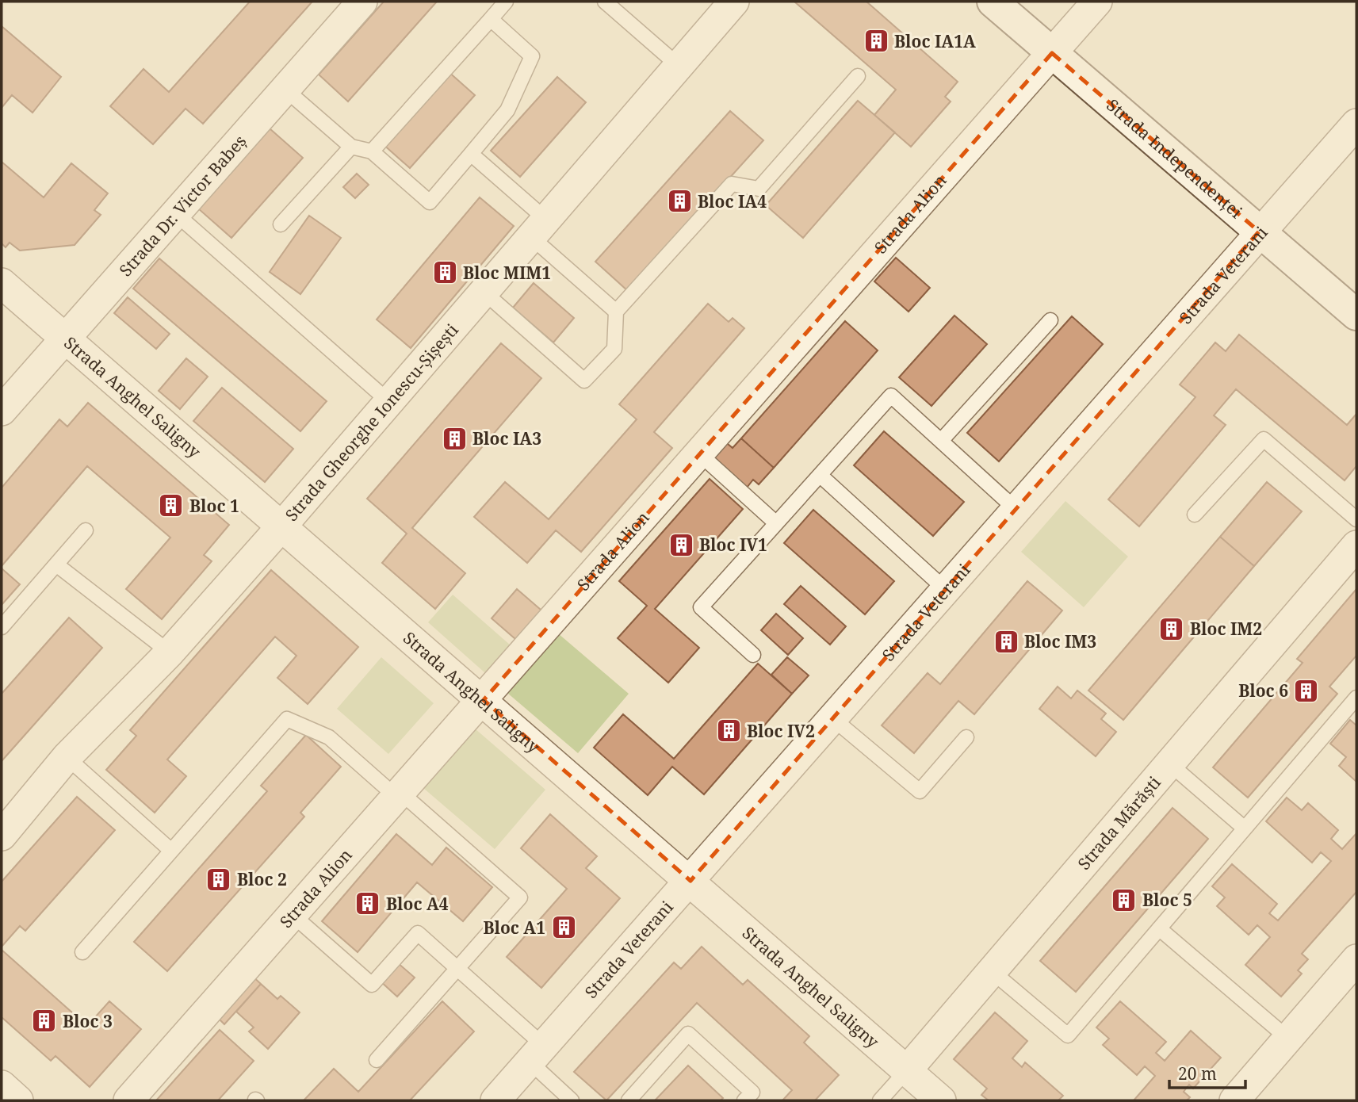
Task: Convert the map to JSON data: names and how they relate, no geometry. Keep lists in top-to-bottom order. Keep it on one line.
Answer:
{"streets":{"street":["Strada Independenței","Strada Dr. Victor Babeș","Strada Alion","Strada Veterani","Strada Anghel Saligny","Strada Gheorghe Ionescu-Șișești","Strada Mărăști"]},"crossings":[["Strada Independenței","Strada Alion"],["Strada Independenței","Strada Veterani"],["Strada Dr. Victor Babeș","Strada Anghel Saligny"],["Strada Alion","Strada Anghel Saligny"],["Strada Veterani","Strada Anghel Saligny"],["Strada Anghel Saligny","Strada Gheorghe Ionescu-Șișești"],["Strada Anghel Saligny","Strada Mărăști"]],"places":{"building":["Bloc IA1A","Bloc IA4","Bloc MIM1","Bloc IA3","Bloc 1","Bloc IV1","Bloc IM2","Bloc IM3","Bloc 6","Bloc IV2","Bloc 2","Bloc 5","Bloc A4","Bloc A1","Bloc 3"]},"scale_bar":"20 m"}
